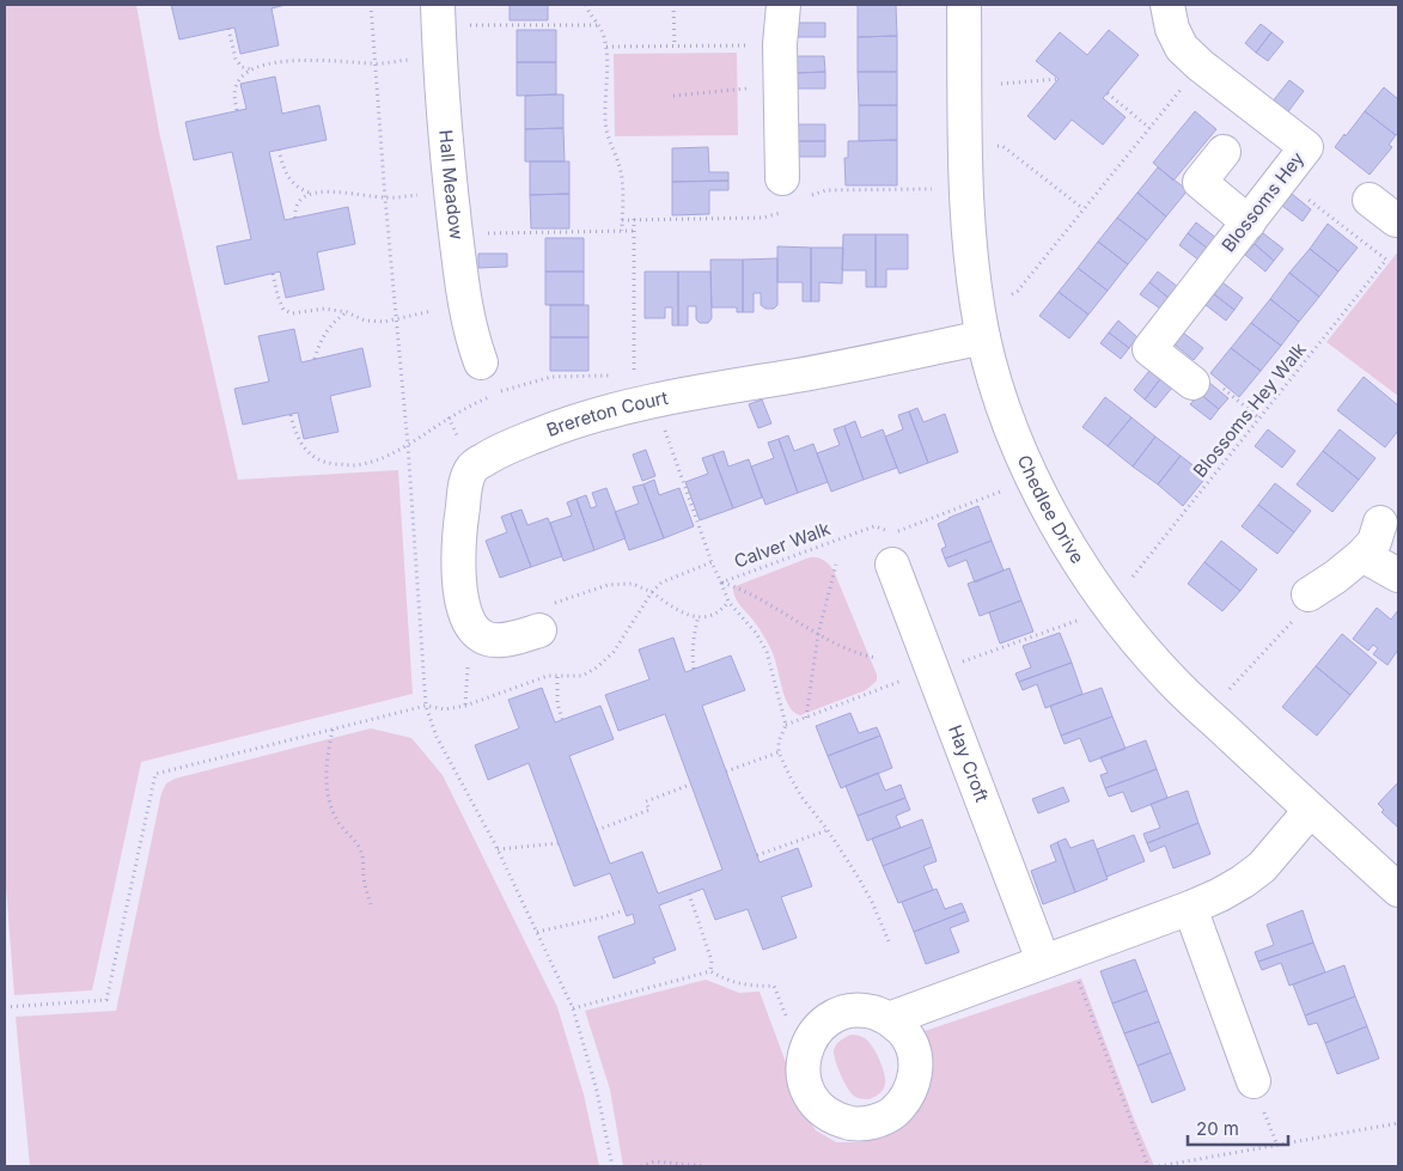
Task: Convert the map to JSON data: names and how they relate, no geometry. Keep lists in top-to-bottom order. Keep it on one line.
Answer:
{"streets":{"street":["Hall Meadow","Blossoms Hey","Brereton Court","Chedlee Drive","Hay Croft"],"path":["Blossoms Hey Walk","Calver Walk"]},"crossings":[["Brereton Court","Chedlee Drive"]],"scale_bar":"20 m"}
